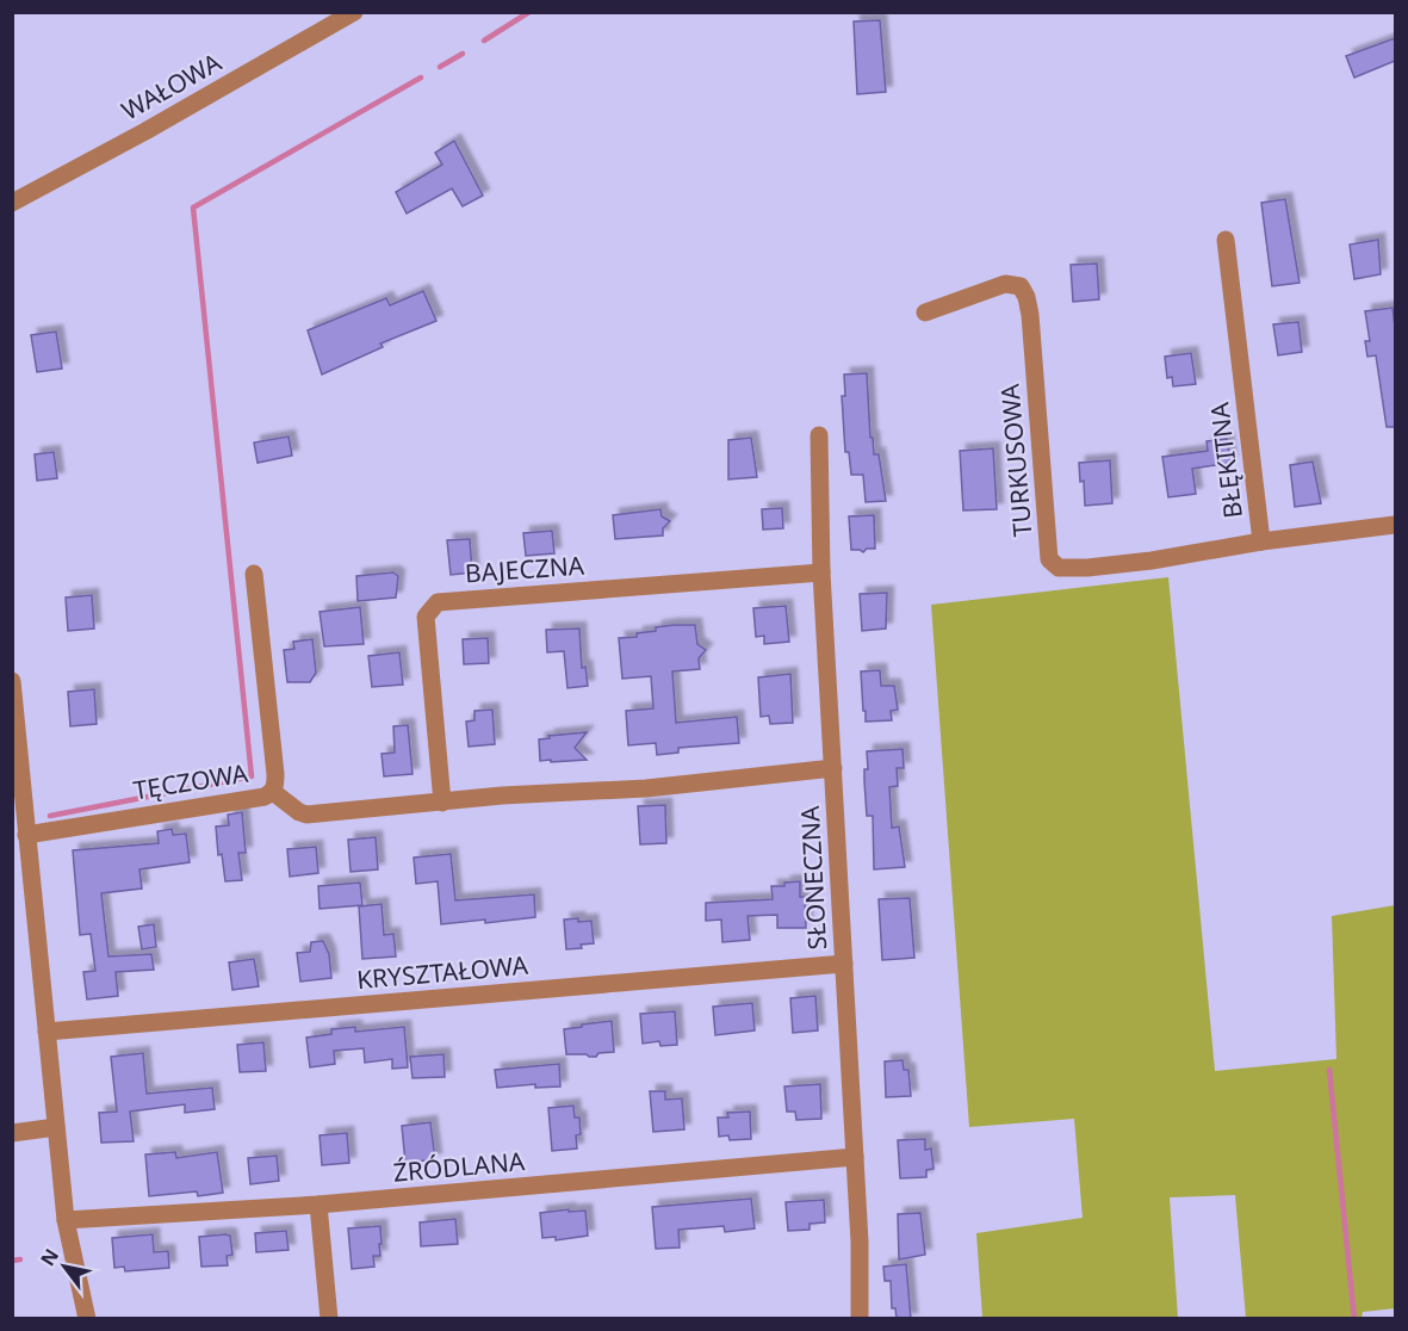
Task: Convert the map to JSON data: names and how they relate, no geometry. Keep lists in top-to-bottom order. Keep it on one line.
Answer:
{"streets":{"street":["WAŁOWA","TURKUSOWA","BŁĘKITNA","BAJECZNA","TĘCZOWA","SŁONECZNA","KRYSZTAŁOWA","ŹRÓDLANA"]},"crossings":[["TURKUSOWA","BŁĘKITNA"],["BAJECZNA","SŁONECZNA"],["SŁONECZNA","KRYSZTAŁOWA"],["SŁONECZNA","ŹRÓDLANA"]],"north":"top left"}
